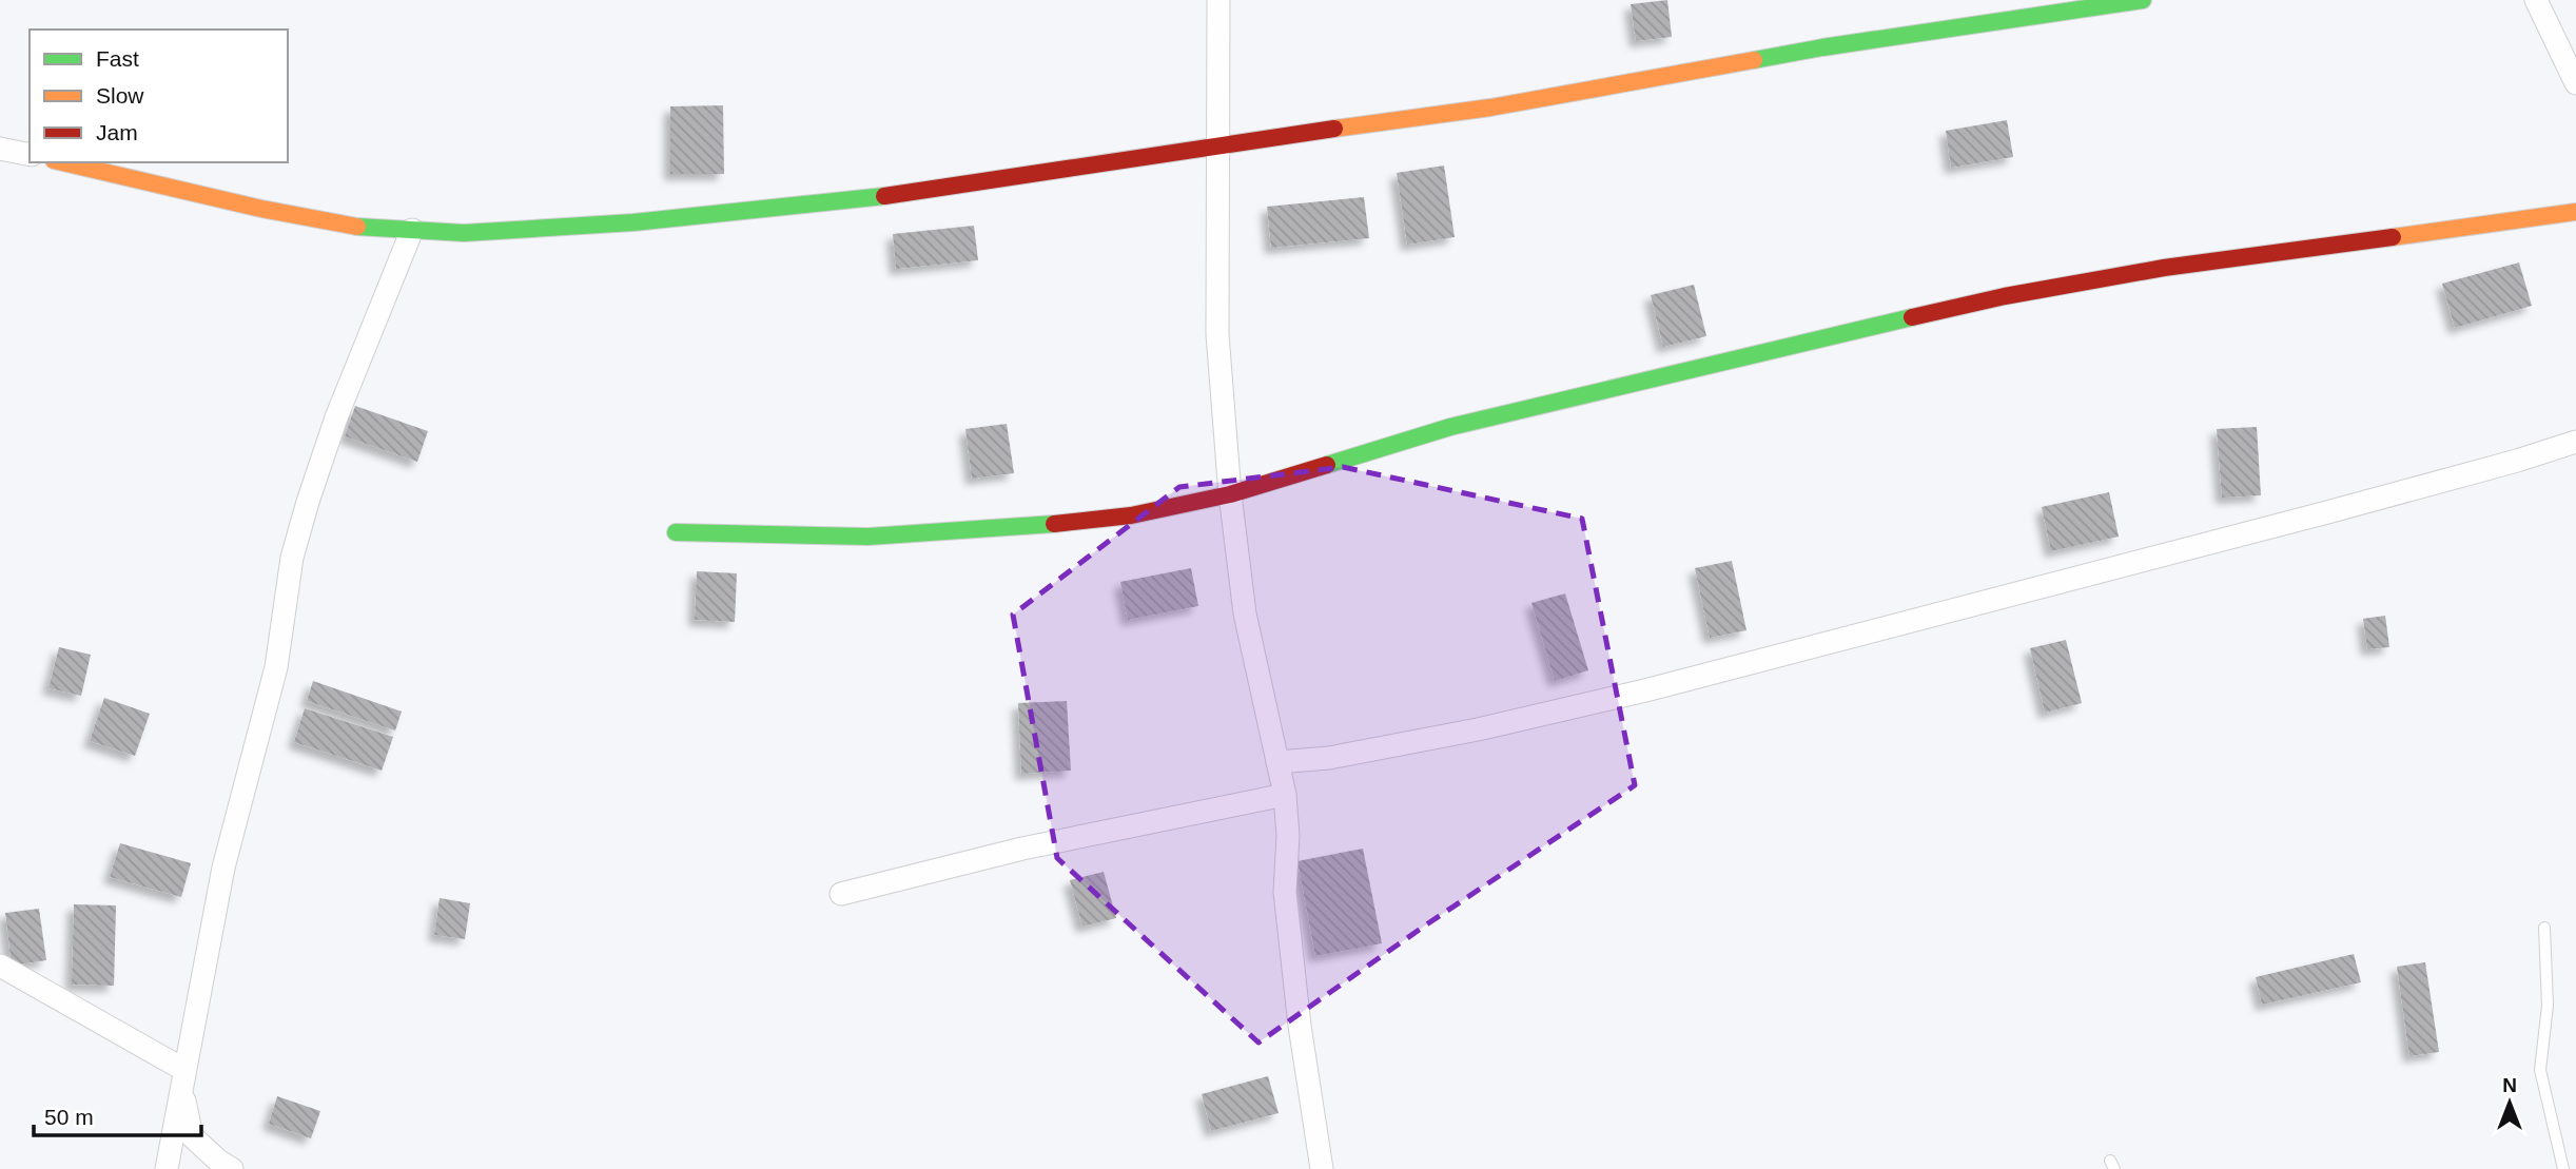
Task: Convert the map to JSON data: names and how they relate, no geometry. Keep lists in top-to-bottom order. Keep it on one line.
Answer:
{"legend":["Fast","Slow","Jam"],"scale_bar":"50 m","north":"top"}
